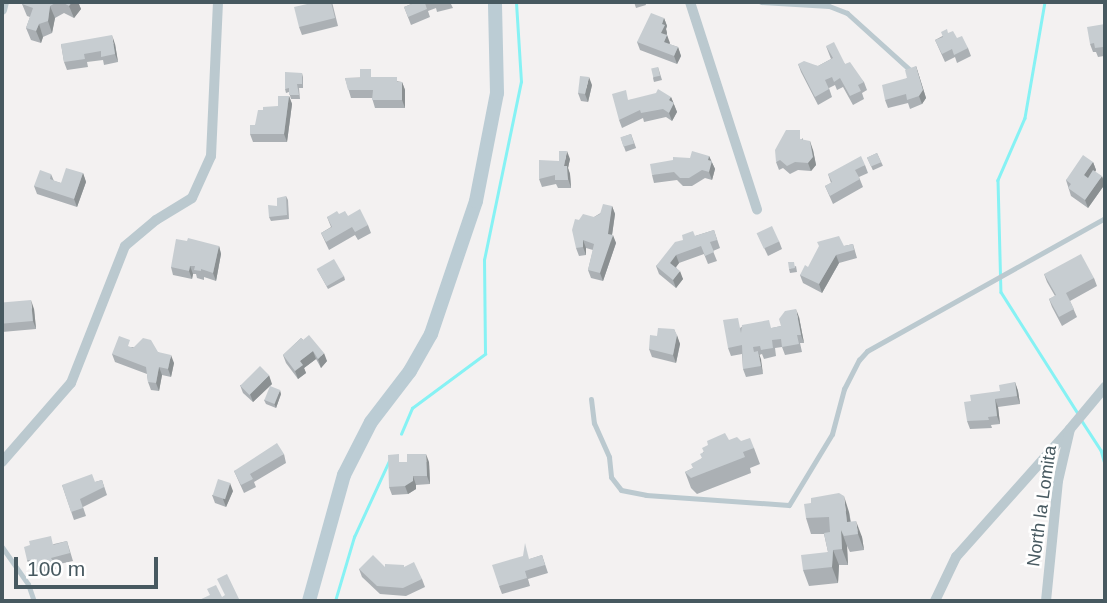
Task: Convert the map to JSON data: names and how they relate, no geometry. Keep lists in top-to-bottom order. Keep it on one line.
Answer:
{"streets":{"street":["North la Lomita"]},"scale_bar":"100 m"}
